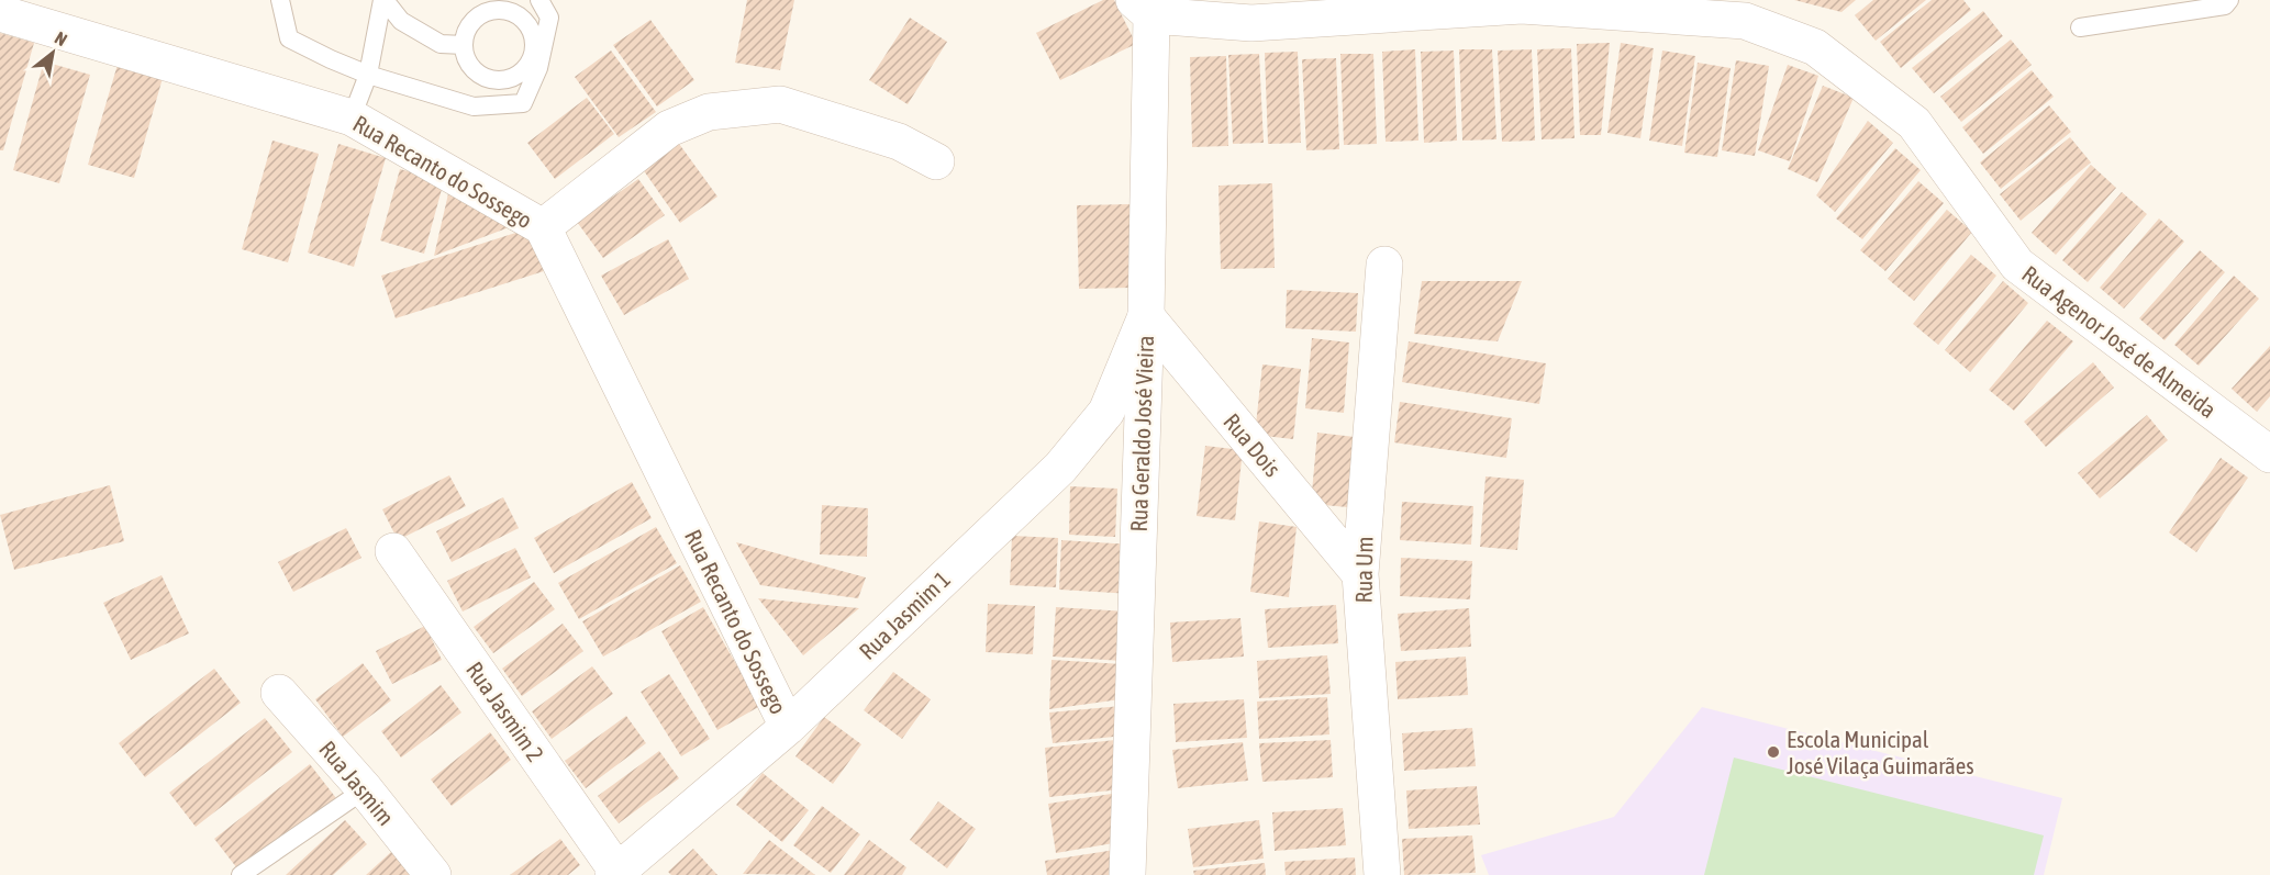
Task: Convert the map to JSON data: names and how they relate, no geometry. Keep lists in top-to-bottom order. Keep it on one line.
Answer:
{"streets":{"street":["Rua Recanto do Sossego","Rua Agenor José de Almeida","Rua Geraldo José Vieira","Rua Dois","Rua Um","Rua Jasmim 1","Rua Jasmim 2","Rua Jasmim"]},"crossings":[["Rua Recanto do Sossego","Rua Jasmim 1"],["Rua Agenor José de Almeida","Rua Geraldo José Vieira"],["Rua Geraldo José Vieira","Rua Dois"],["Rua Geraldo José Vieira","Rua Jasmim 1"],["Rua Dois","Rua Um"],["Rua Dois","Rua Jasmim 1"],["Rua Jasmim 1","Rua Jasmim 2"]],"places":["Escola Municipal José Vilaça Guimarães"],"north":"top right"}
